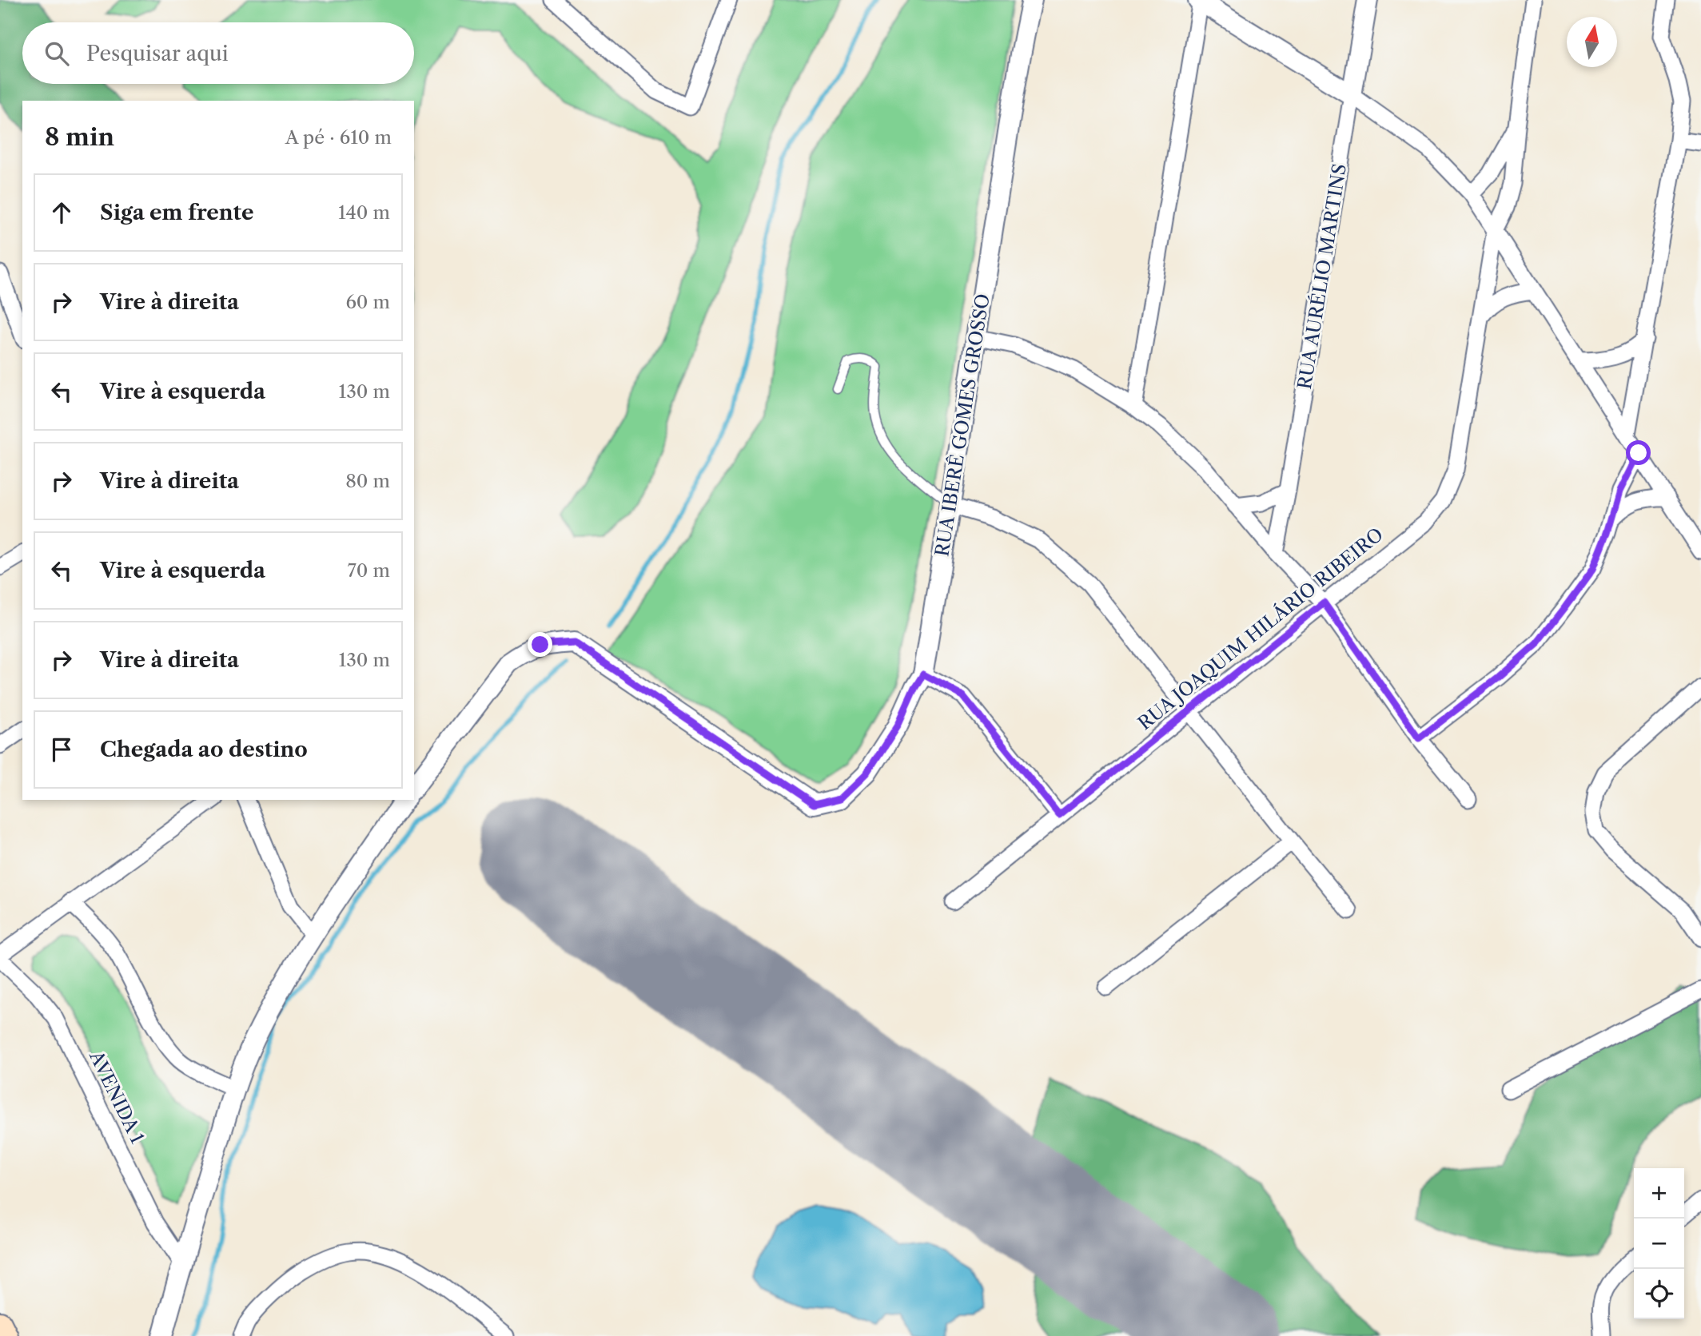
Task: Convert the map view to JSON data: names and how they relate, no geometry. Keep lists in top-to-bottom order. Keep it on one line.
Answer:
{"streets":{"street":["RUA AURÉLIO MARTINS","RUA IBERÊ GOMES GROSSO","RUA JOAQUIM HILÁRIO RIBEIRO","AVENIDA 1"]},"north":"top","page":{"search":"Pesquisar aqui","heading":["8 min","A pé · 610 m"],"list":[["Siga em frente","140 m"],["Vire à direita","60 m"],["Vire à esquerda","130 m"],["Vire à direita","80 m"],["Vire à esquerda","70 m"],["Vire à direita","130 m"],"Chegada ao destino"],"map_buttons":["+","−"]}}
